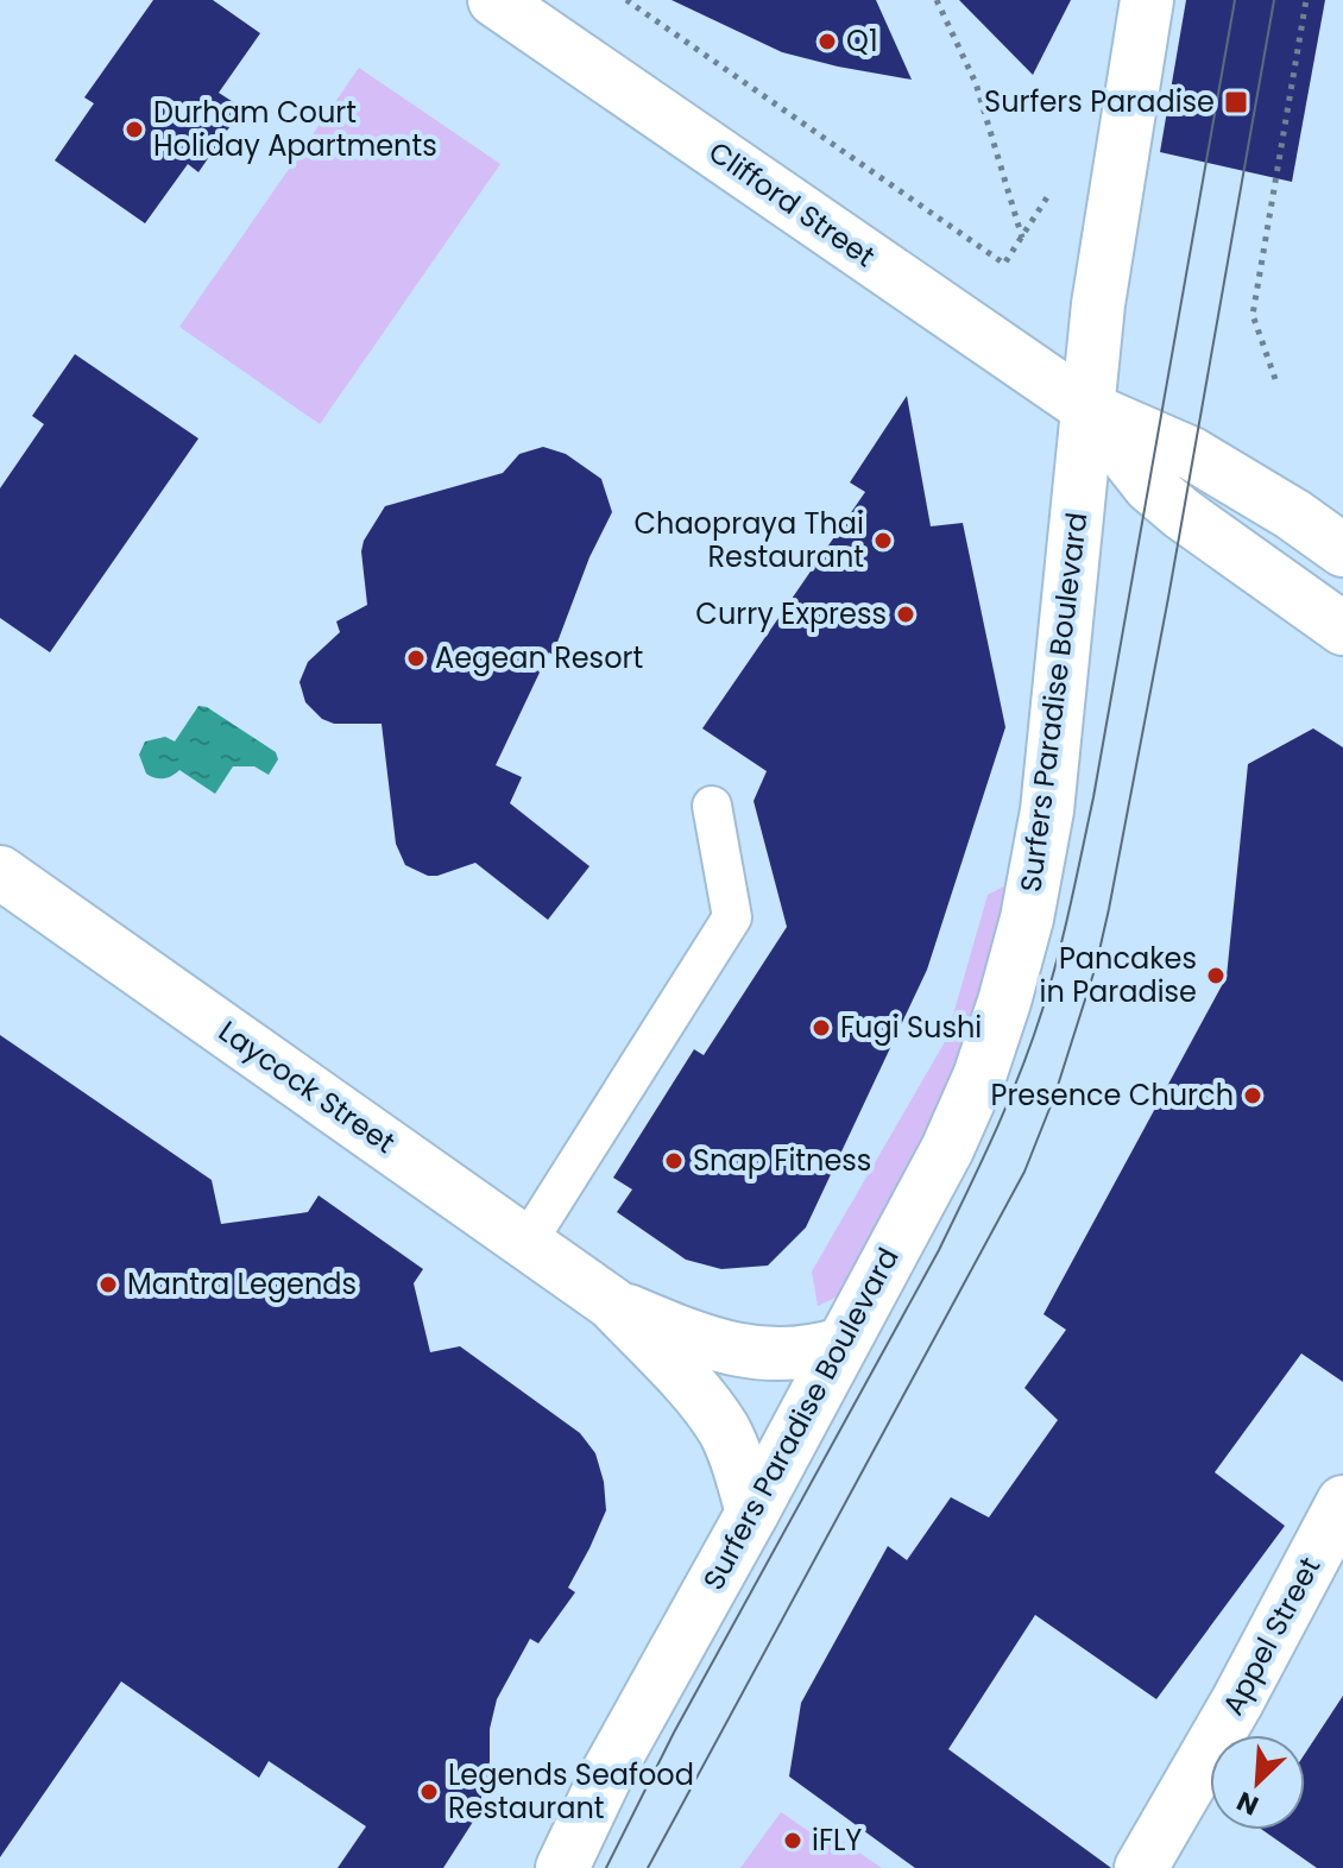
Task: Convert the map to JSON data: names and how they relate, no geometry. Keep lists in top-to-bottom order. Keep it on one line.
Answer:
{"streets":{"street":["Clifford Street","Surfers Paradise Boulevard","Laycock Street","Appel Street"]},"crossings":[["Clifford Street","Surfers Paradise Boulevard"],["Surfers Paradise Boulevard","Laycock Street"]],"places":{"other":["Q1","Durham Court Holiday Apartments","Chaopraya Thai Restaurant","Curry Express","Aegean Resort","Pancakes in Paradise","Fugi Sushi","Presence Church","Snap Fitness","Mantra Legends","Legends Seafood Restaurant","iFLY"],"transit":["Surfers Paradise"]},"north":"bottom left"}
